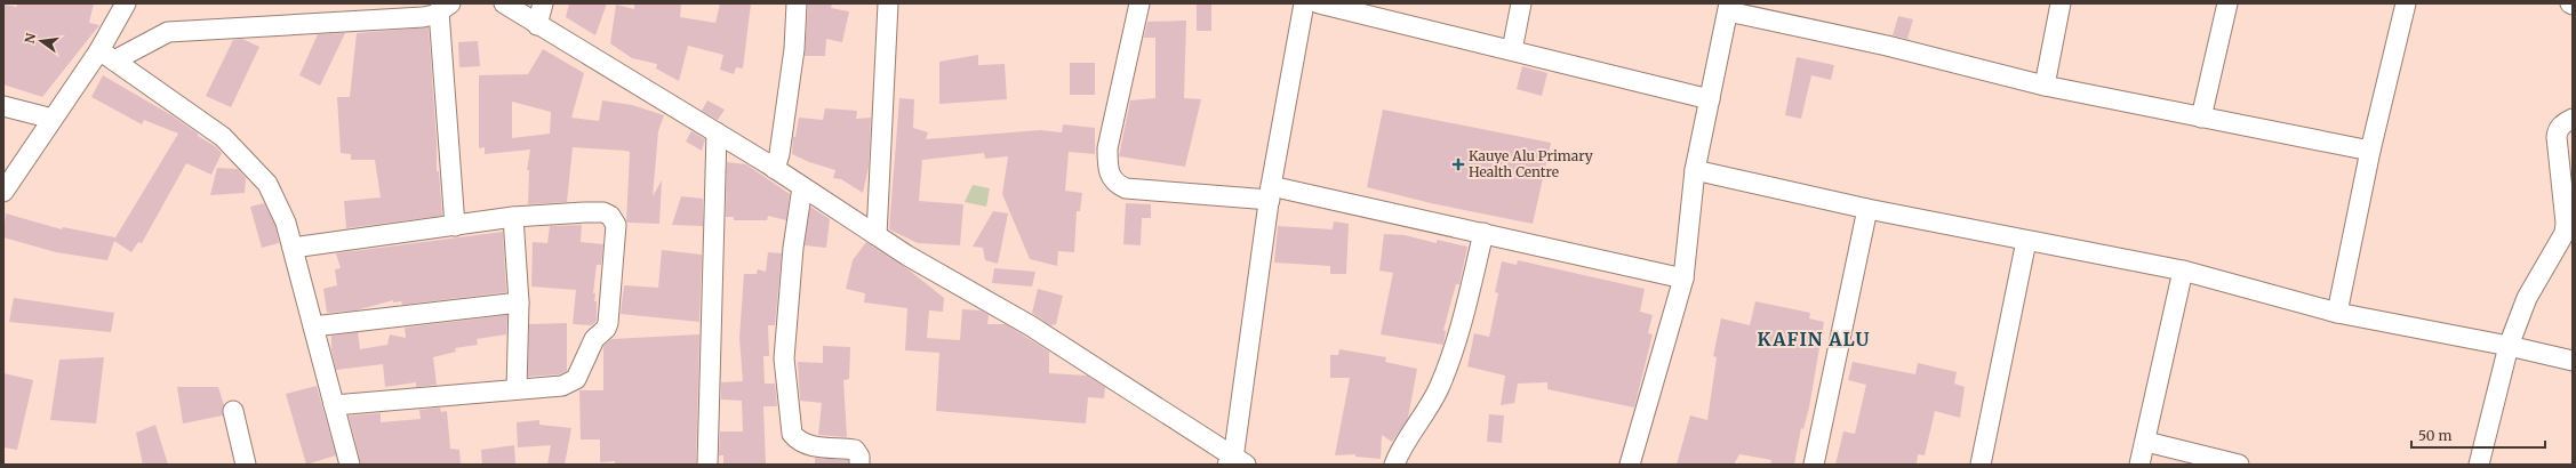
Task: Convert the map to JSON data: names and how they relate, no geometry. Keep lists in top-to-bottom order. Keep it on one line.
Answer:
{"districts":["KAFIN ALU"],"places":{"health":["Kauye Alu Primary Health Centre"]},"scale_bar":"50 m","north":"left"}
